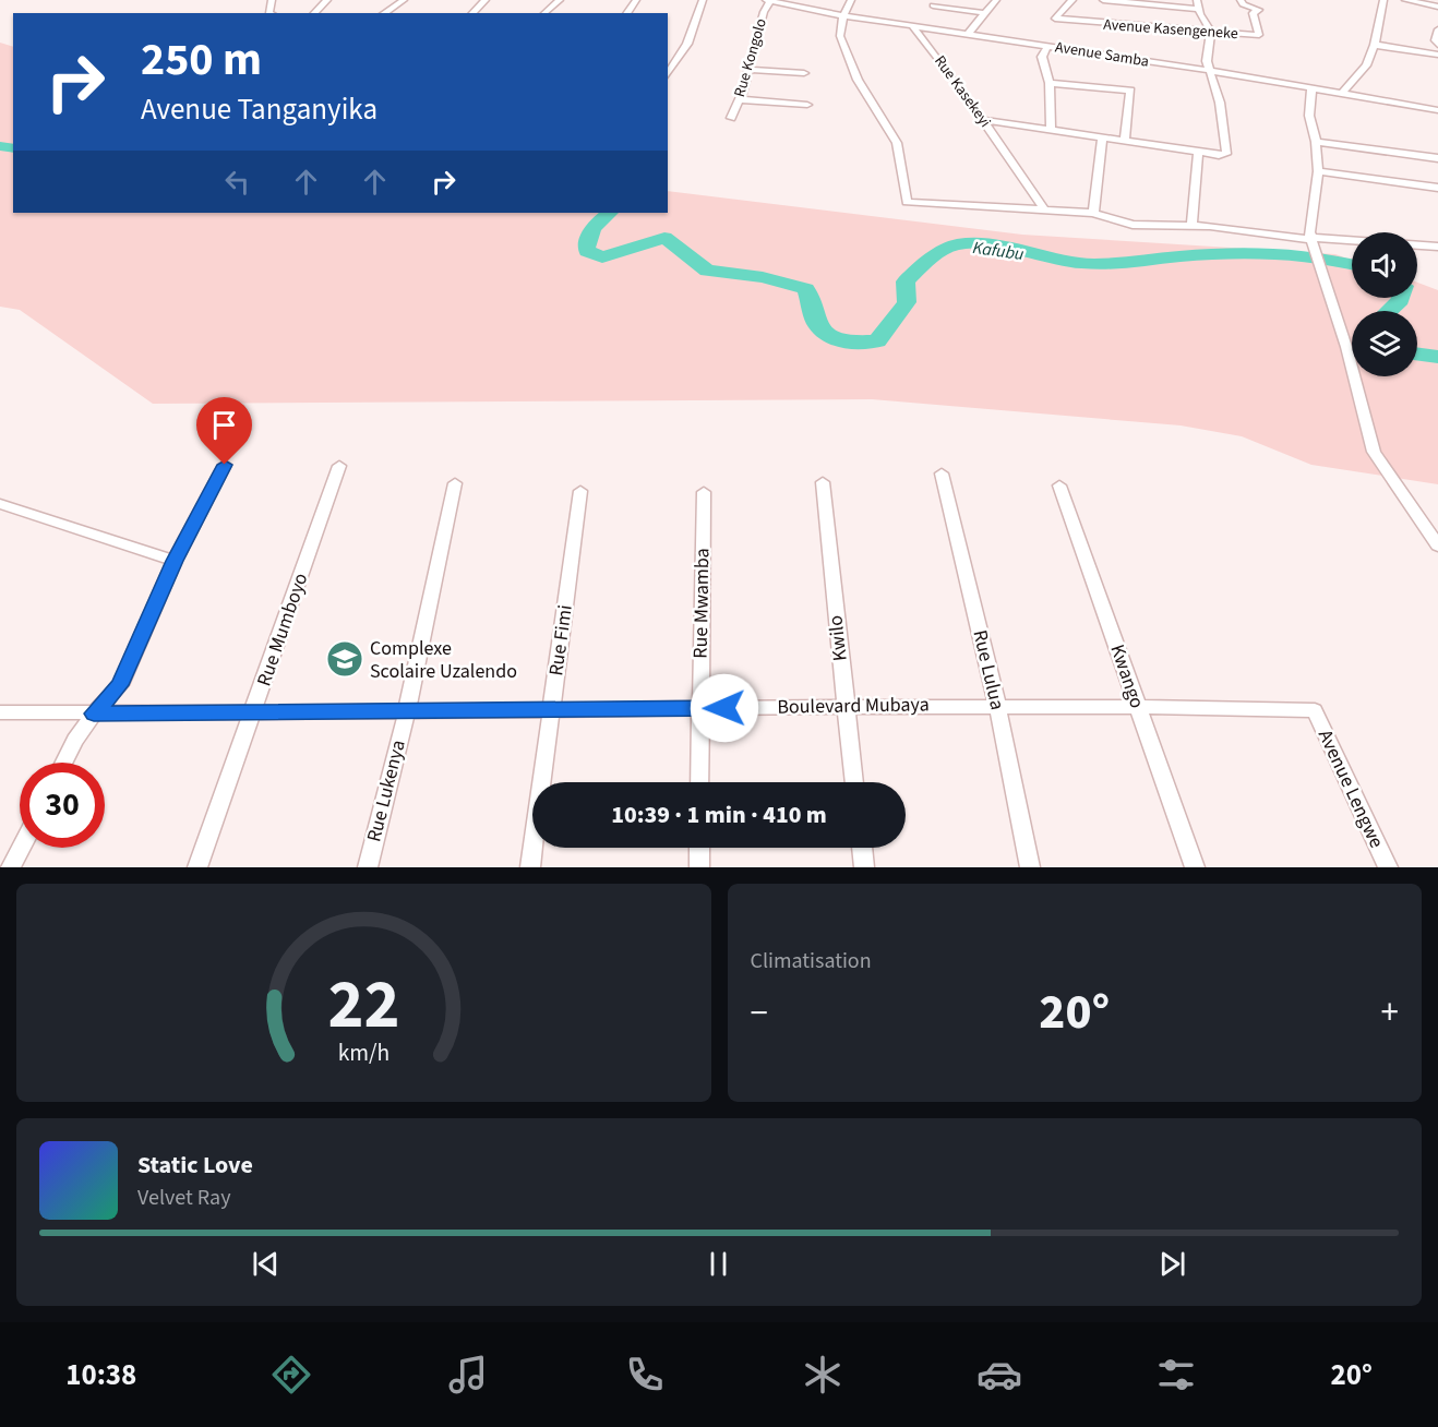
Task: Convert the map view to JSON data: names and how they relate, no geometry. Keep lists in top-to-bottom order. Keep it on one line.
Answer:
{"streets":{"street":["Avenue Kasengeneke","Avenue Samba","Rue Kongolo","Rue Kasekeyi","Rue Mwamba","Rue Mumboyo","Kwilo","Rue Fimi","Rue Lulua","Kwango","Boulevard Mubaya","Avenue Lengwe","Rue Lukenya"]},"crossings":[["Avenue Samba","Rue Kongolo"],["Avenue Samba","Rue Kasekeyi"],["Rue Mwamba","Boulevard Mubaya"],["Rue Mumboyo","Boulevard Mubaya"],["Kwilo","Boulevard Mubaya"],["Rue Fimi","Boulevard Mubaya"],["Rue Lulua","Boulevard Mubaya"],["Kwango","Boulevard Mubaya"],["Boulevard Mubaya","Avenue Lengwe"],["Boulevard Mubaya","Rue Lukenya"]],"water":["Kafubu"],"places":{"school or university":["Complexe Scolaire Uzalendo"]},"page":{"turn":["250 m","Avenue Tanganyika"],"limit":"30","trip":"10:39 · 1 min · 410 m","tile":"Climatisation","heat":["−","20°","+"],"song":["Static Love","Velvet Ray"],"tabs":["10:38","20°"],"gauge":["22","km/h"]}}
